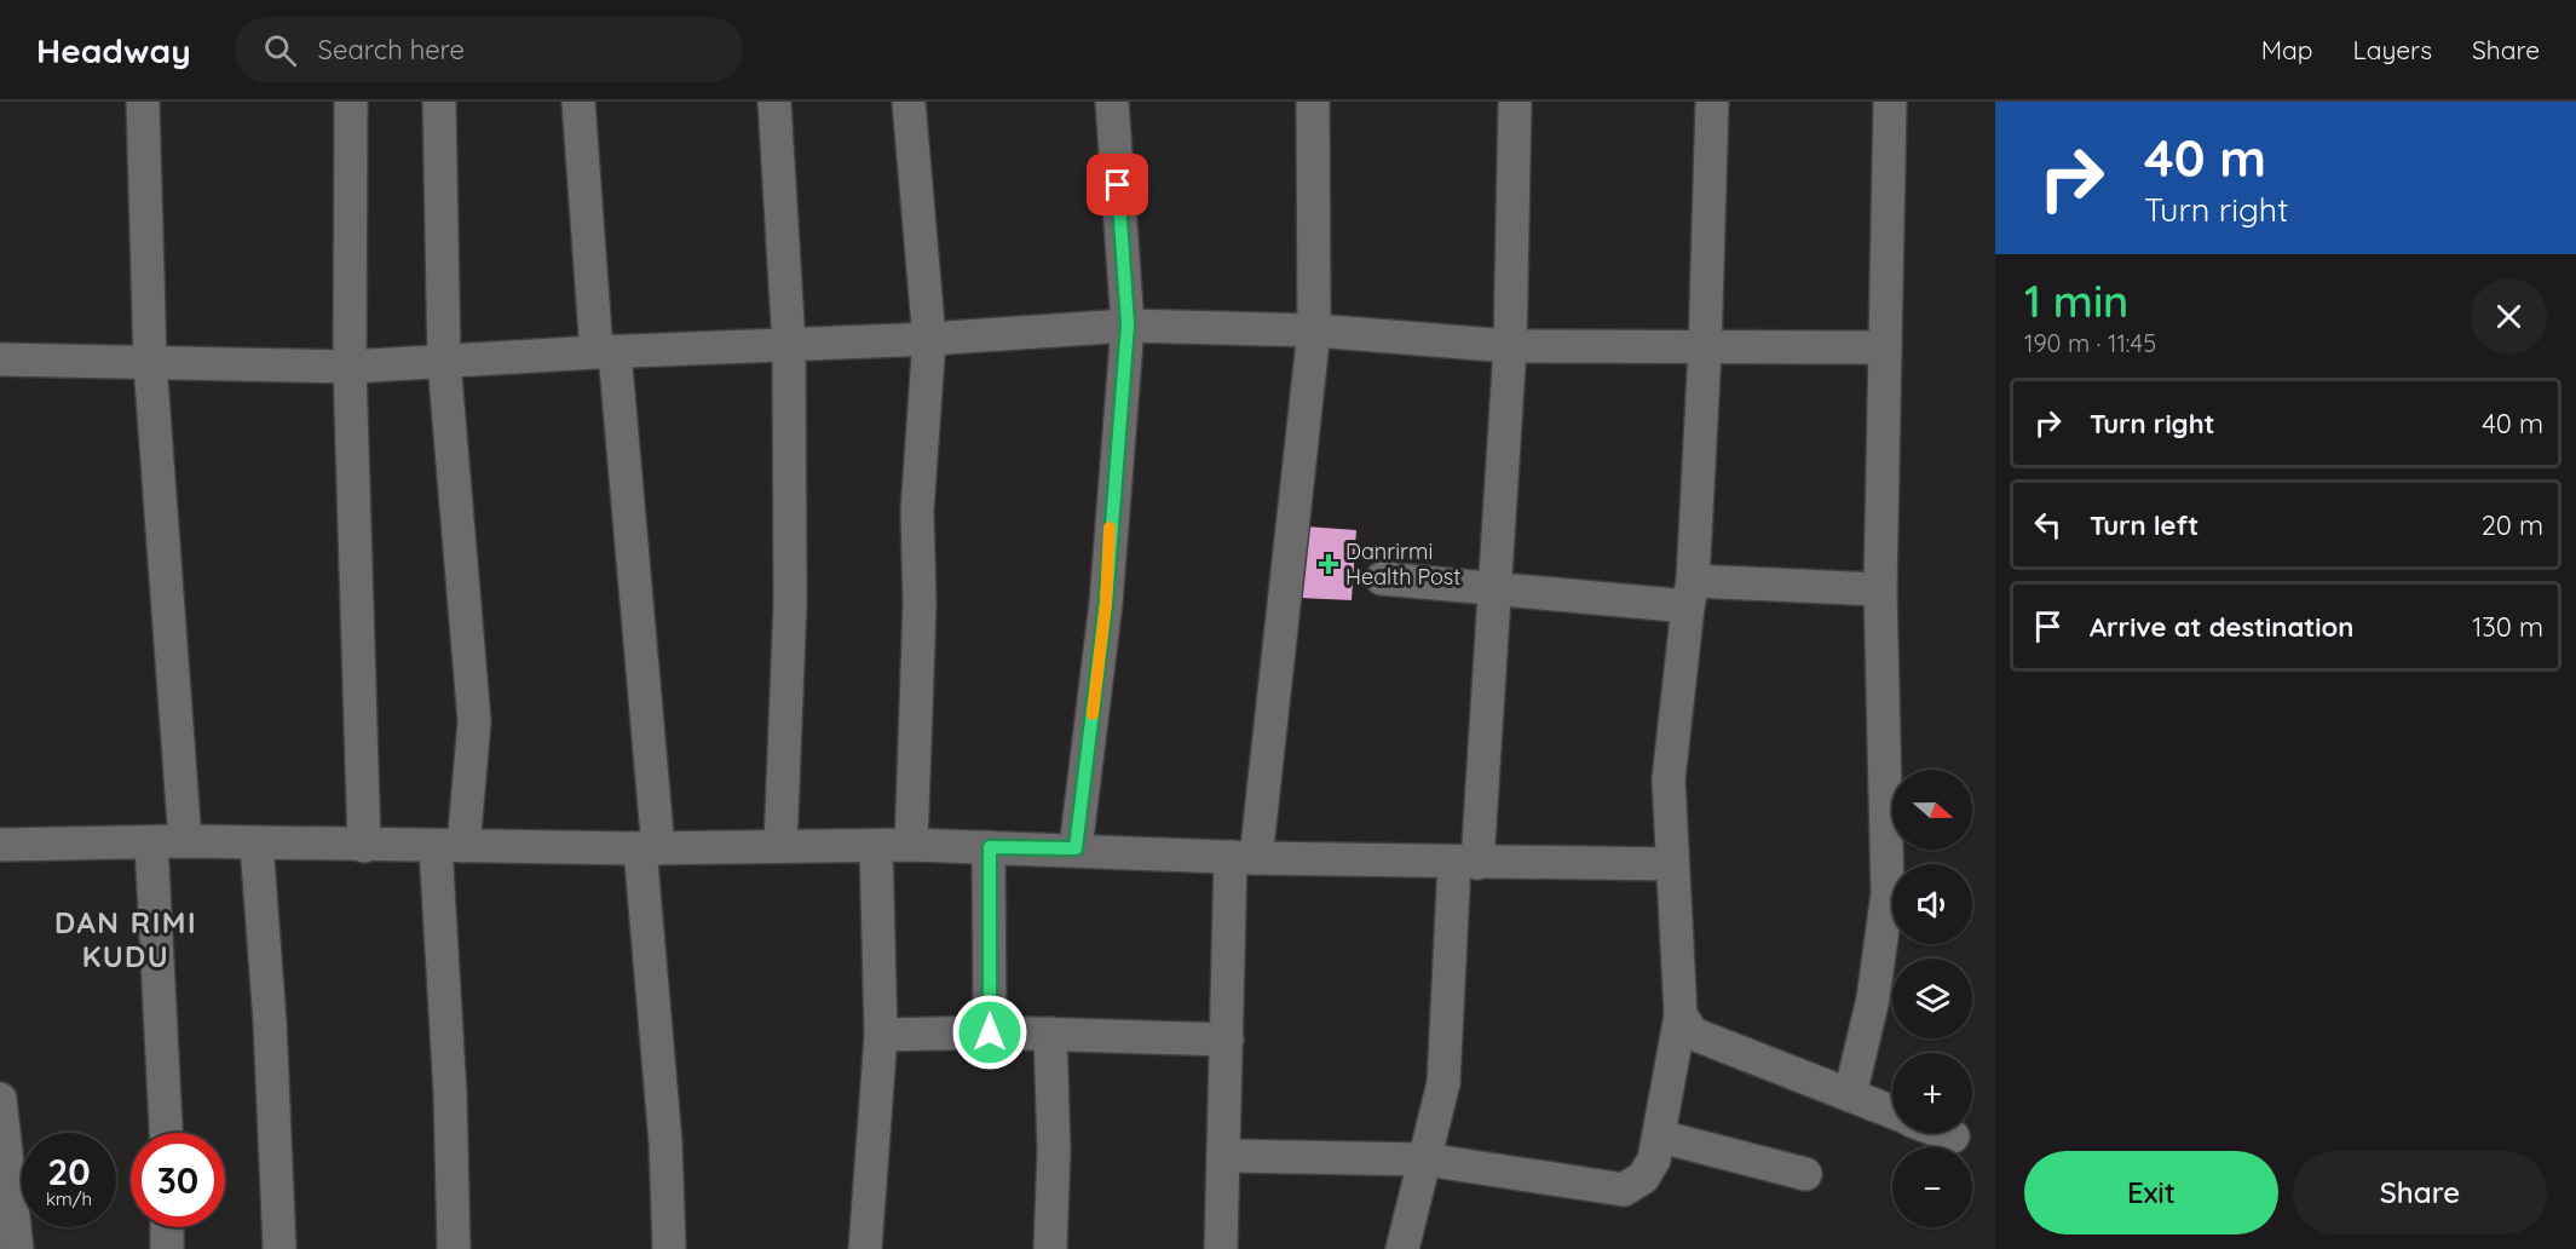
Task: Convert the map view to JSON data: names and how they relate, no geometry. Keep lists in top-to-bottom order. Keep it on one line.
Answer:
{"districts":["DAN RIMI KUDU"],"places":{"health":["Danrirmi Health Post"]},"north":"right","page":{"header":"Headway","search":"Search here","nav":["Map","Layers","Share"],"turn":["40 m","Turn right"],"heading":["1 min","190 m · 11:45"],"list":[{"name":"Turn right","value":"40 m"},{"name":"Turn left","value":"20 m"},{"name":"Arrive at destination","value":"130 m"}],"map_buttons":["+","−"],"speed":"20 km/h","limit":"30","buttons":["Exit","Share"]}}
